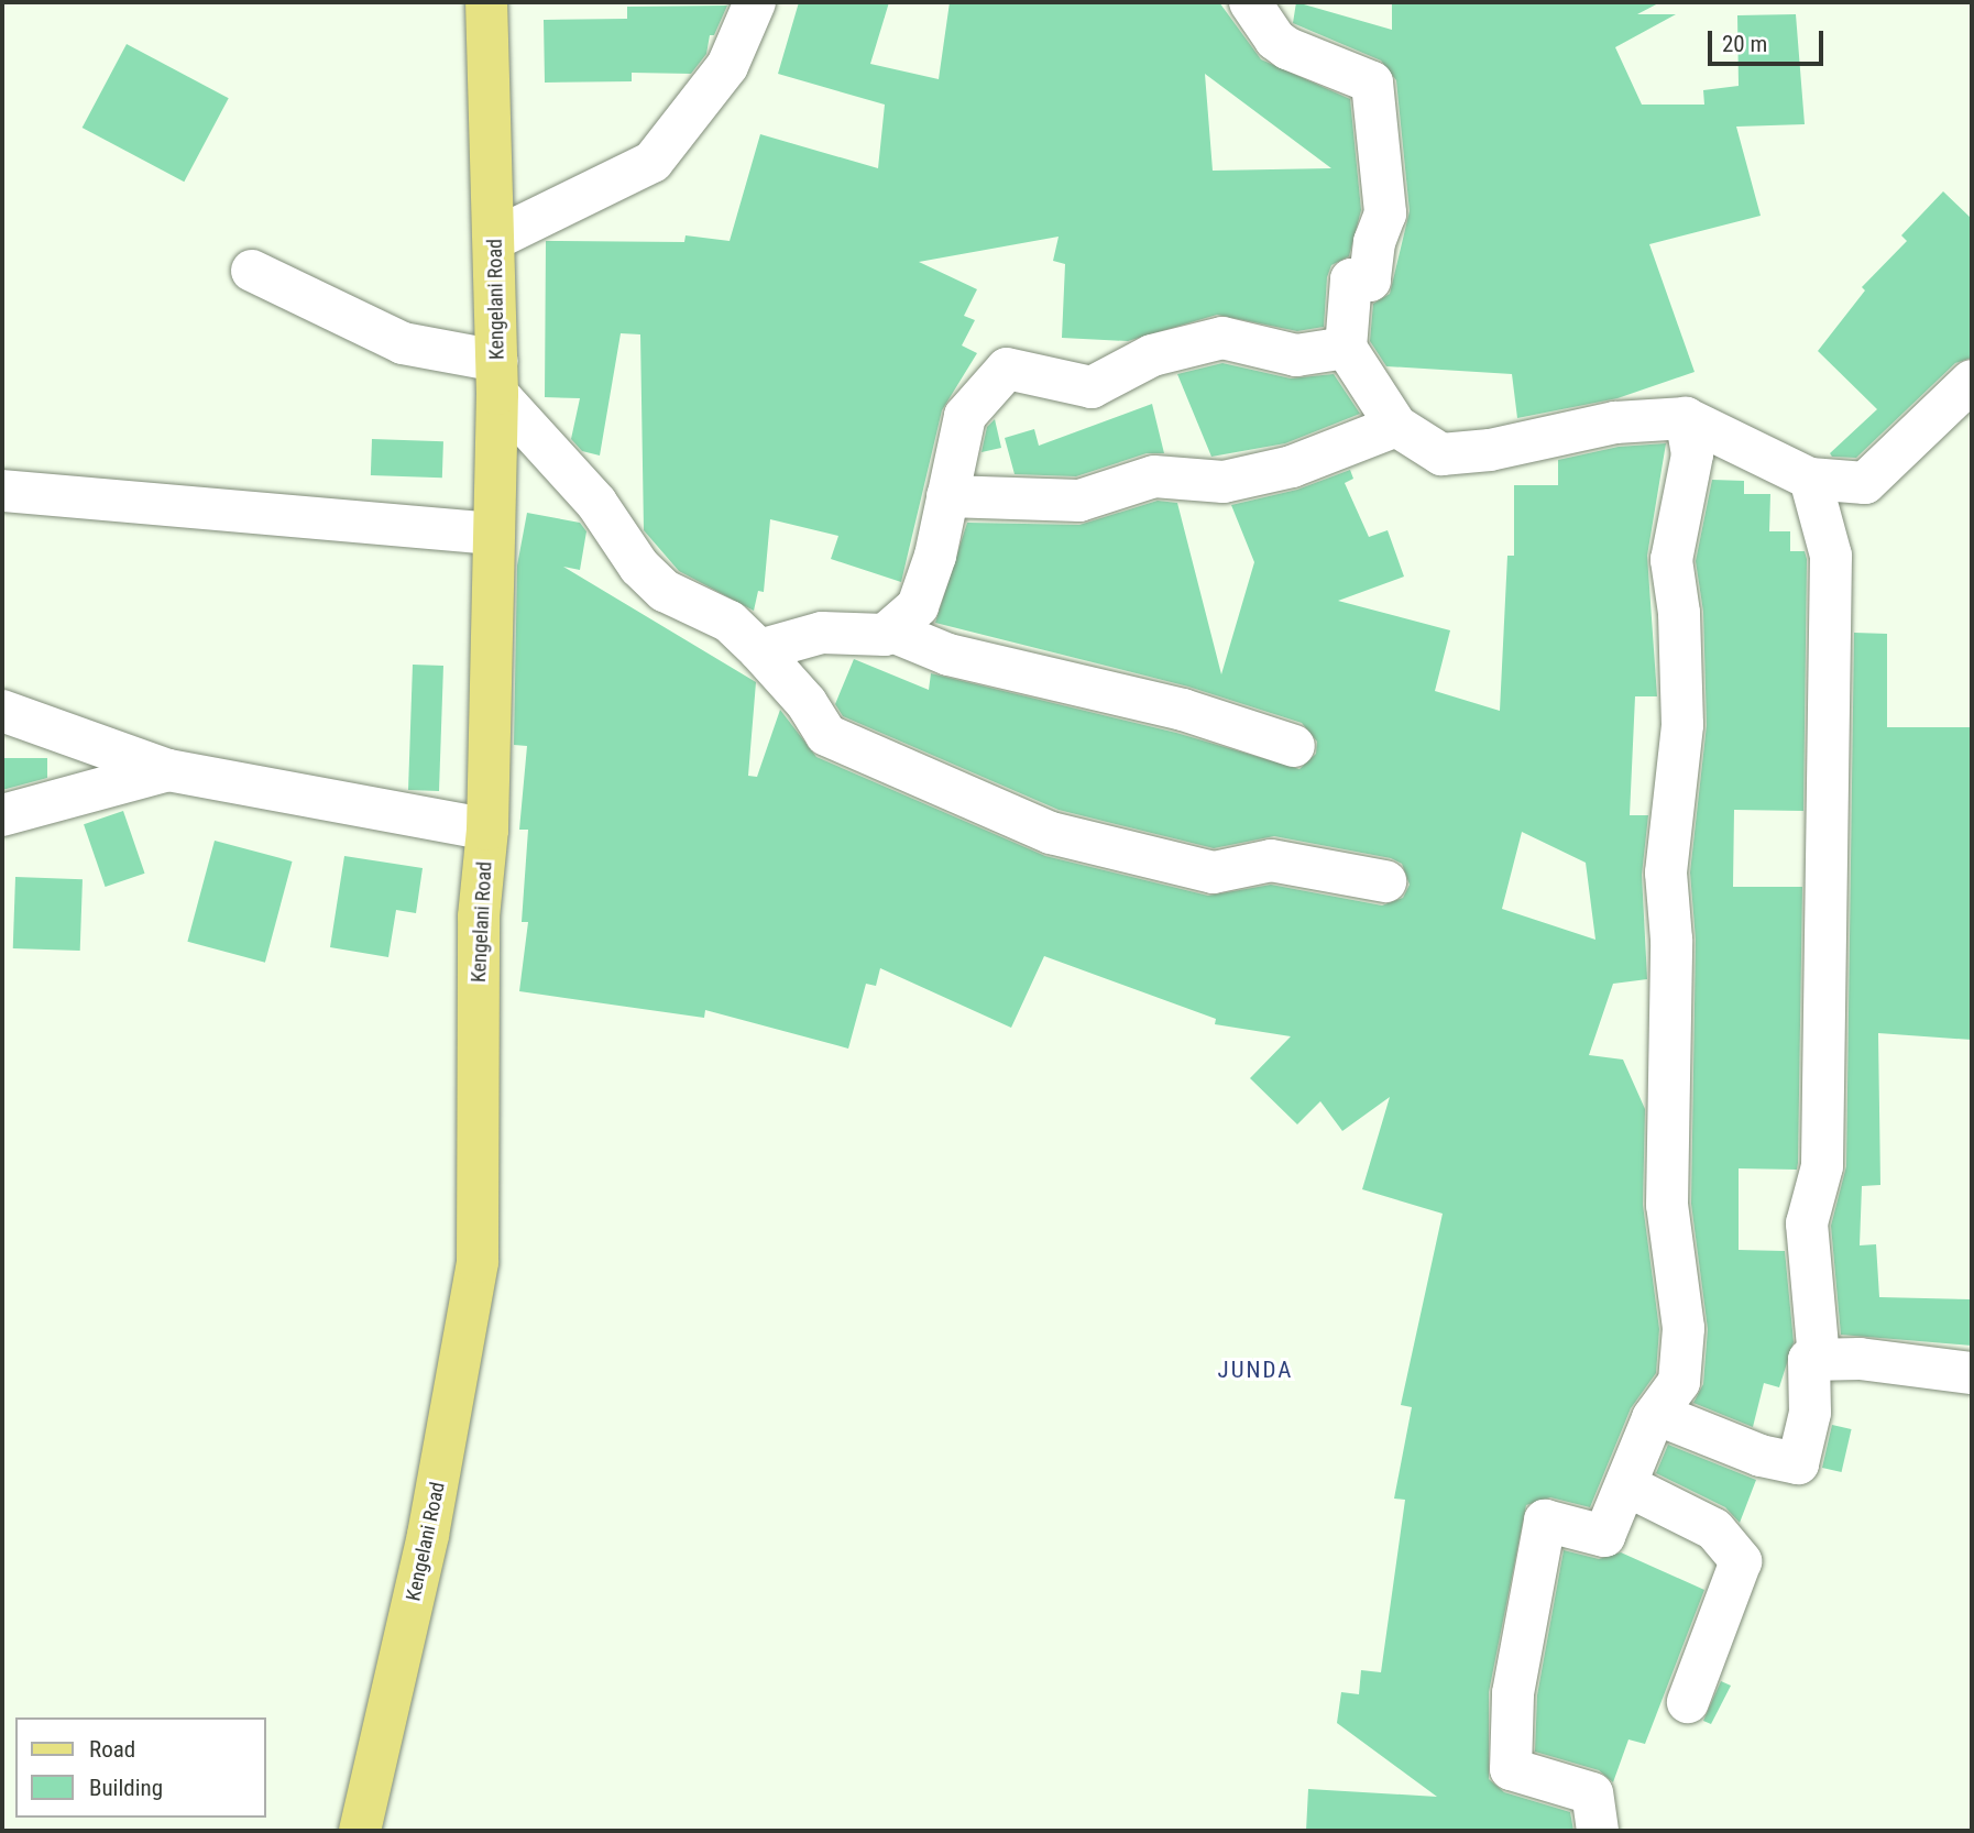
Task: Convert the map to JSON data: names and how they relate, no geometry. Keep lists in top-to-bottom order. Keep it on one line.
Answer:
{"streets":{"main road":["Kengelani Road"]},"districts":["JUNDA"],"legend":["Road","Building"],"scale_bar":"20 m"}
